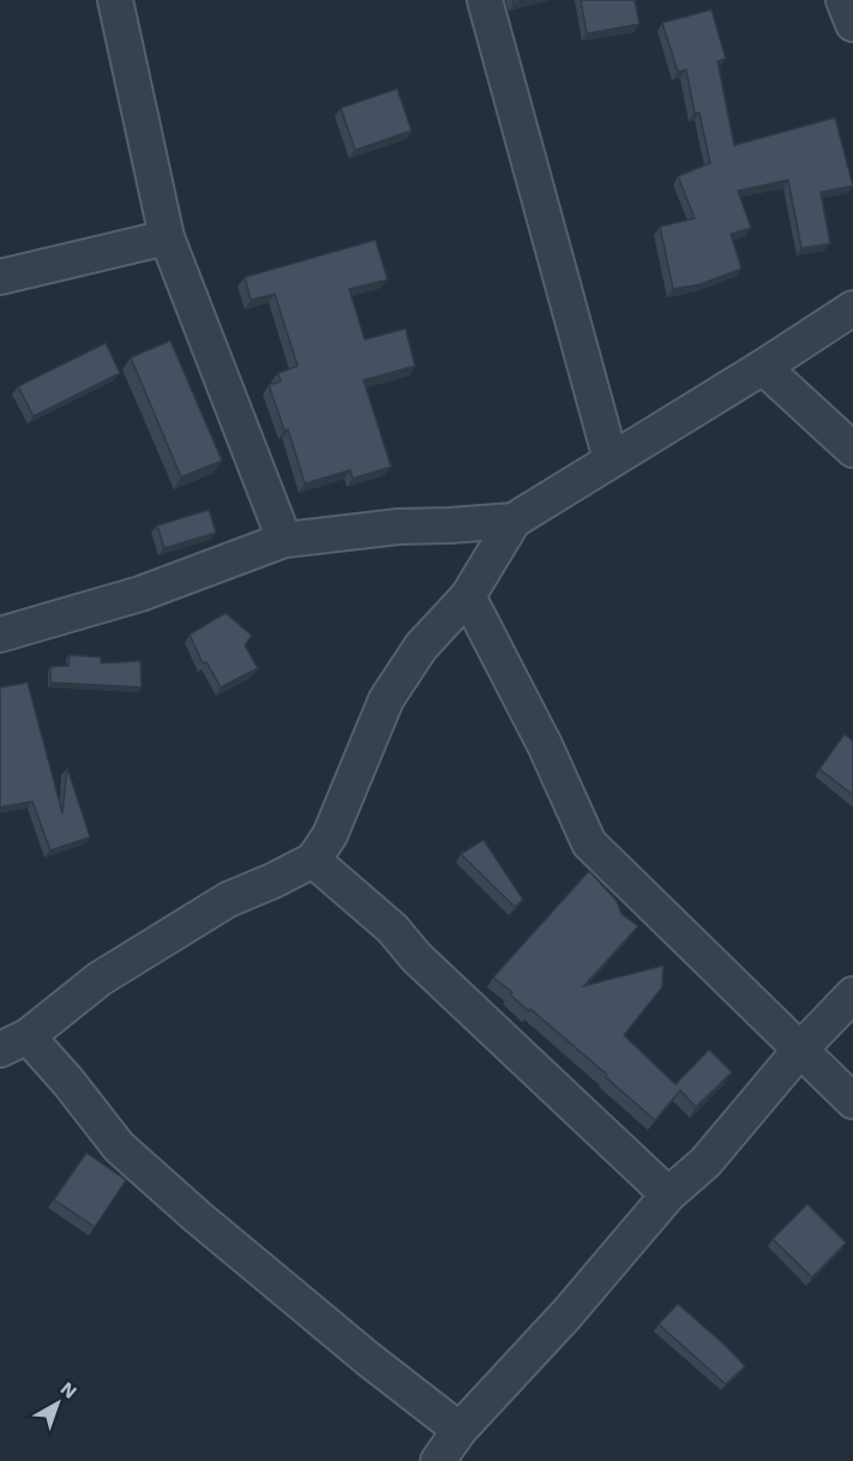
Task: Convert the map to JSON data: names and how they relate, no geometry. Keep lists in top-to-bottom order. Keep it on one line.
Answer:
{"north":"top right"}
